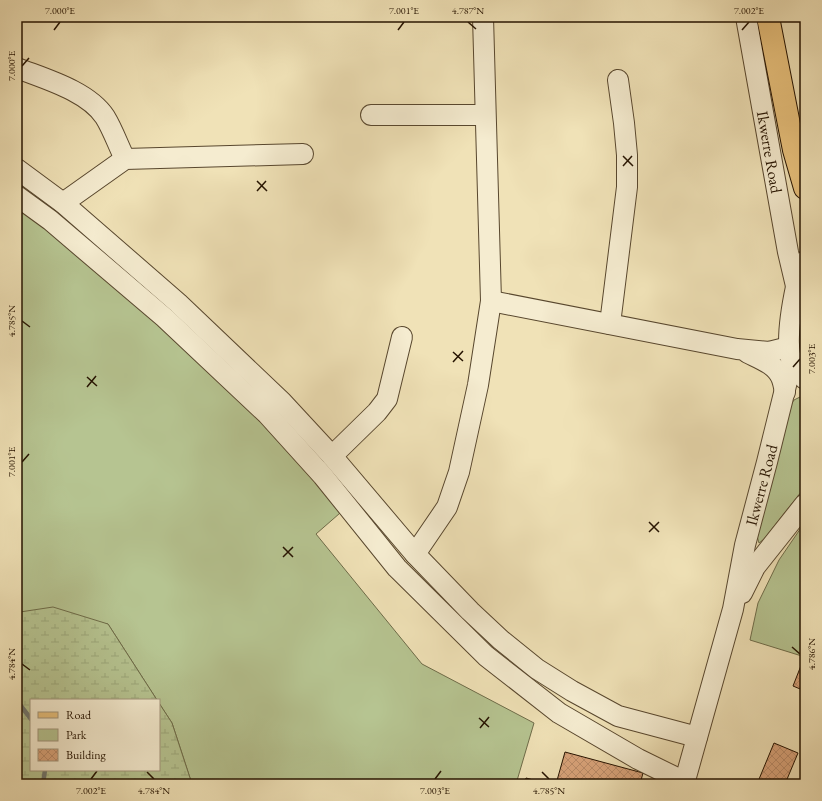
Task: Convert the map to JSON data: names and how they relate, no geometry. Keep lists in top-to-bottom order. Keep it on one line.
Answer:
{"streets":{"street":["Ikwerre Road"]},"legend":["Road","Park","Building"],"coordinates":["7.000°E","7.001°E","4.787°N","7.002°E","4.785°N","7.003°E","4.786°N","4.784°N"]}
